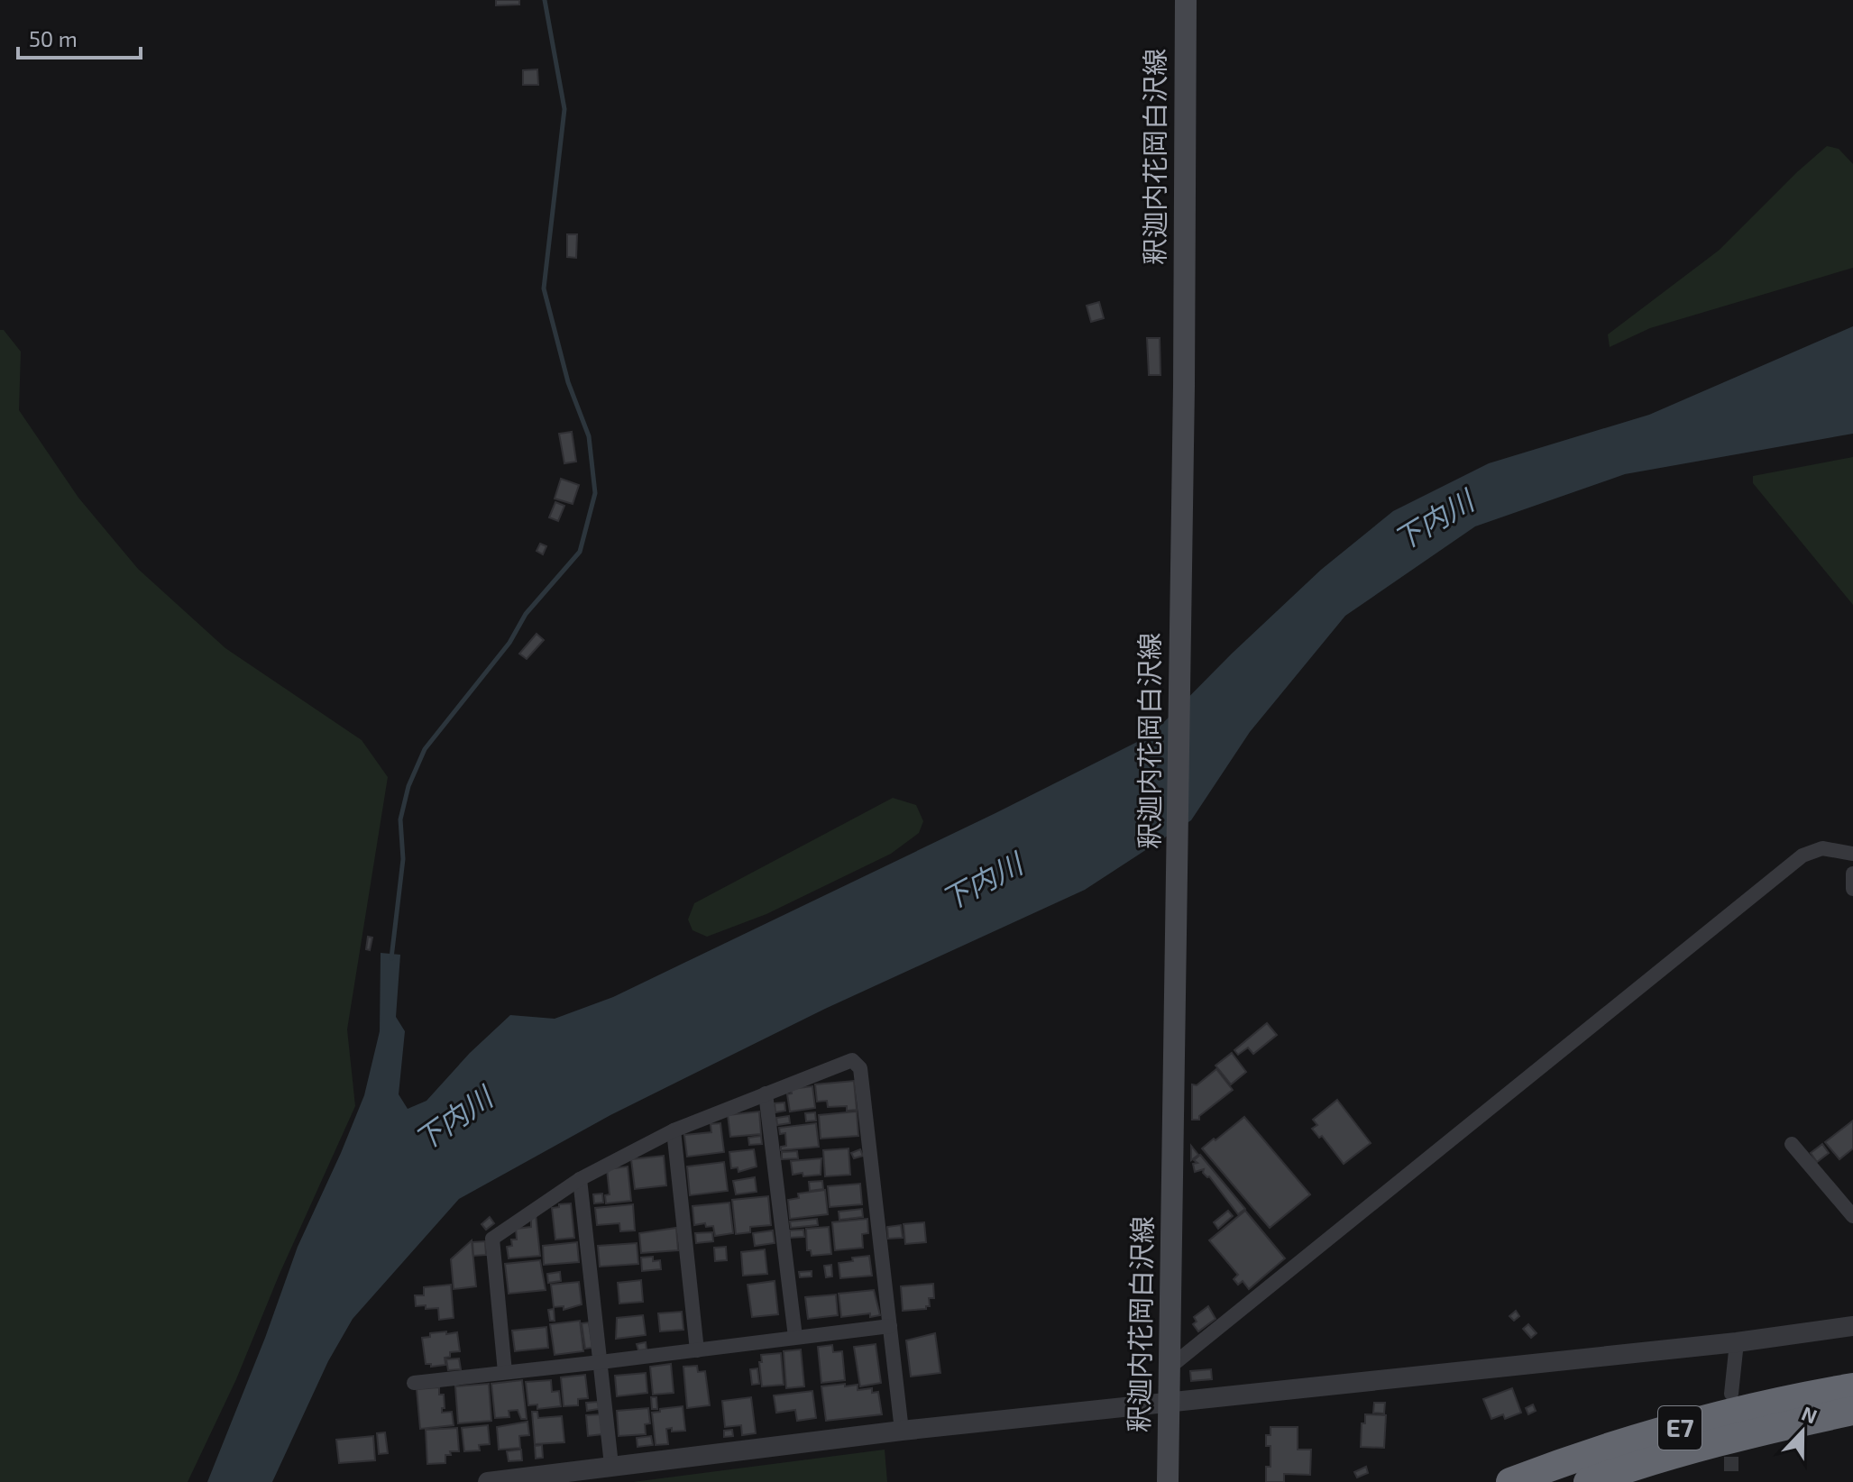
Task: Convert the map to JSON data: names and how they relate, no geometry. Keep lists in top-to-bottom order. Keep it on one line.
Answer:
{"streets":{"highway":["E7"],"main road":["釈迦内花岡白沢線"]},"water":["下内川"],"scale_bar":"50 m","north":"top"}
